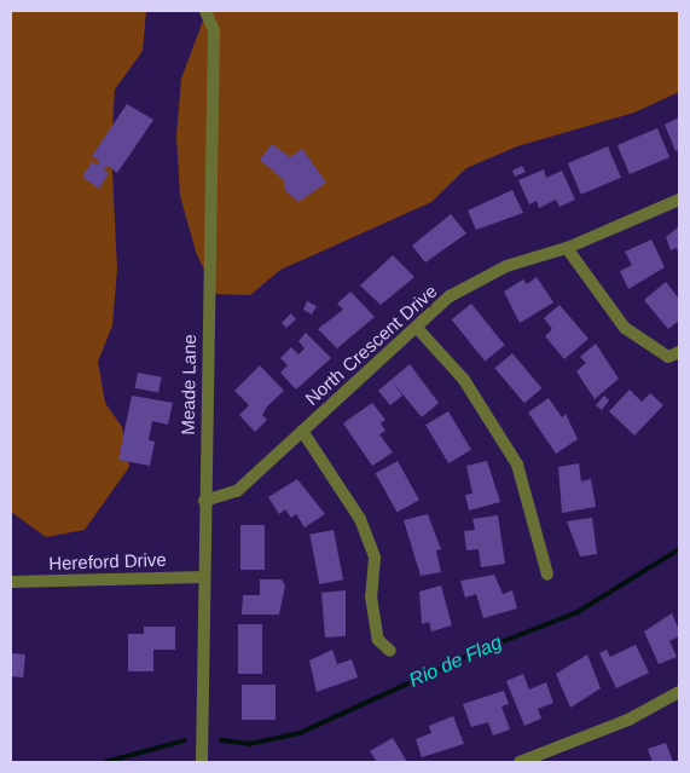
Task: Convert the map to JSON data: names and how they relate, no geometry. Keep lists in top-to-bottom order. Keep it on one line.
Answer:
{"streets":{"street":["North Crescent Drive","Meade Lane","Hereford Drive"]},"crossings":[["North Crescent Drive","Meade Lane"],["Meade Lane","Hereford Drive"]],"water":["Rio de Flag"]}
